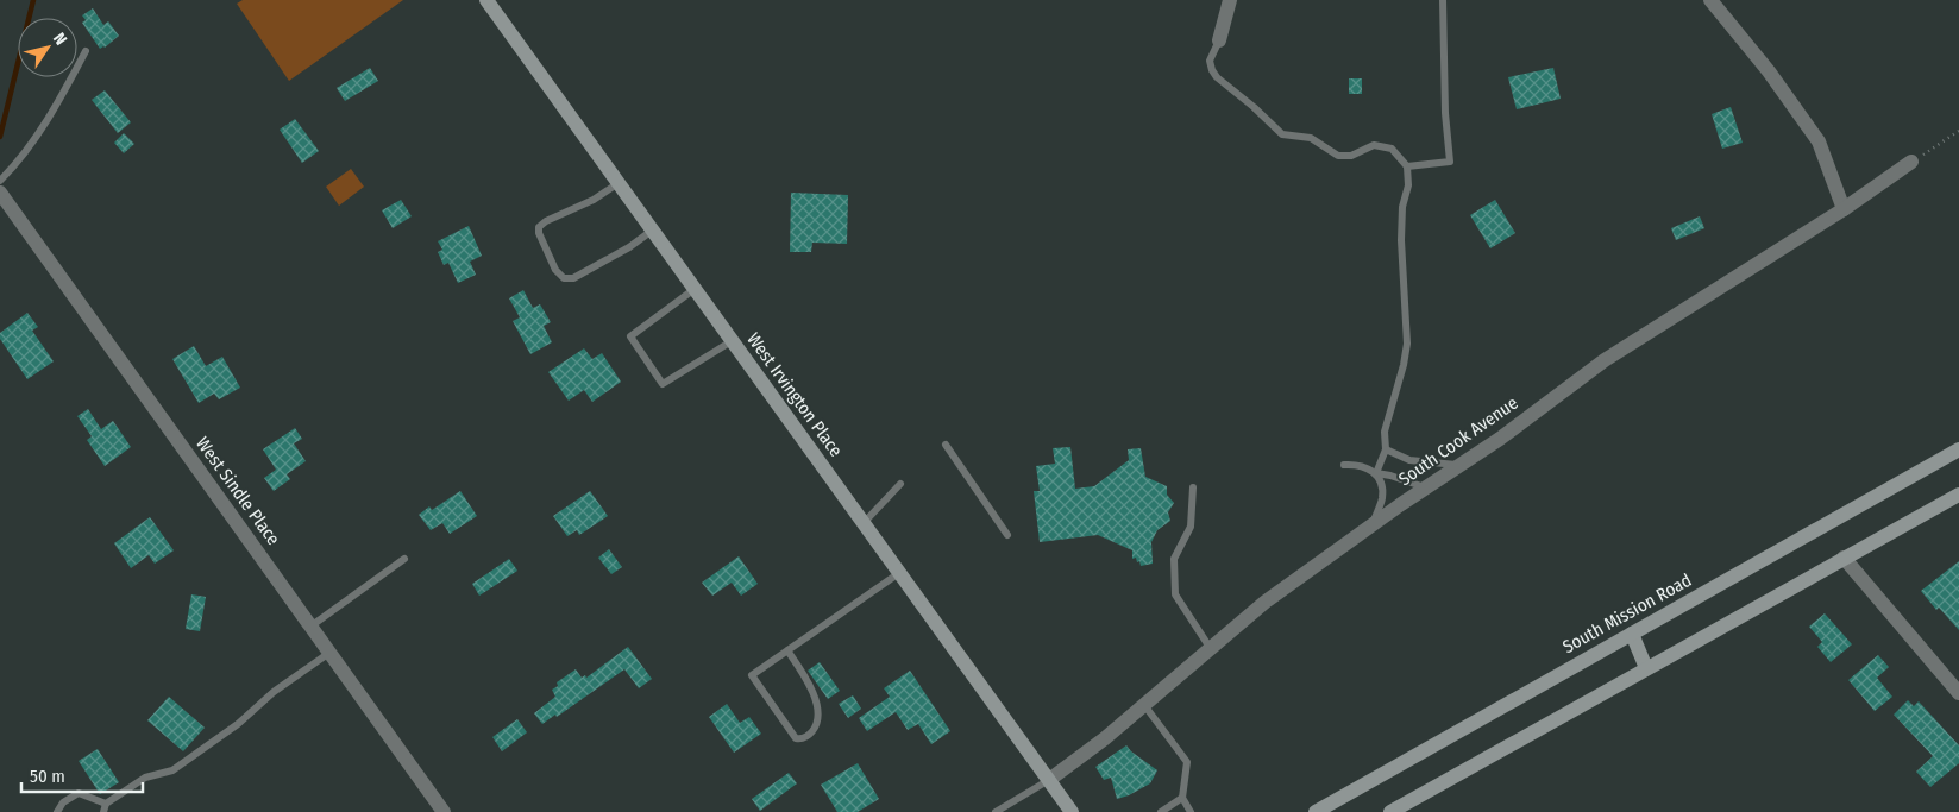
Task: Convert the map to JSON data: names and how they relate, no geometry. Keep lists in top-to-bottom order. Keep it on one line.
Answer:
{"streets":{"main road":["West Irvington Place","South Mission Road"],"street":["South Cook Avenue","West Sindle Place"]},"crossings":[["West Irvington Place","South Cook Avenue"]],"scale_bar":"50 m","north":"top right"}
